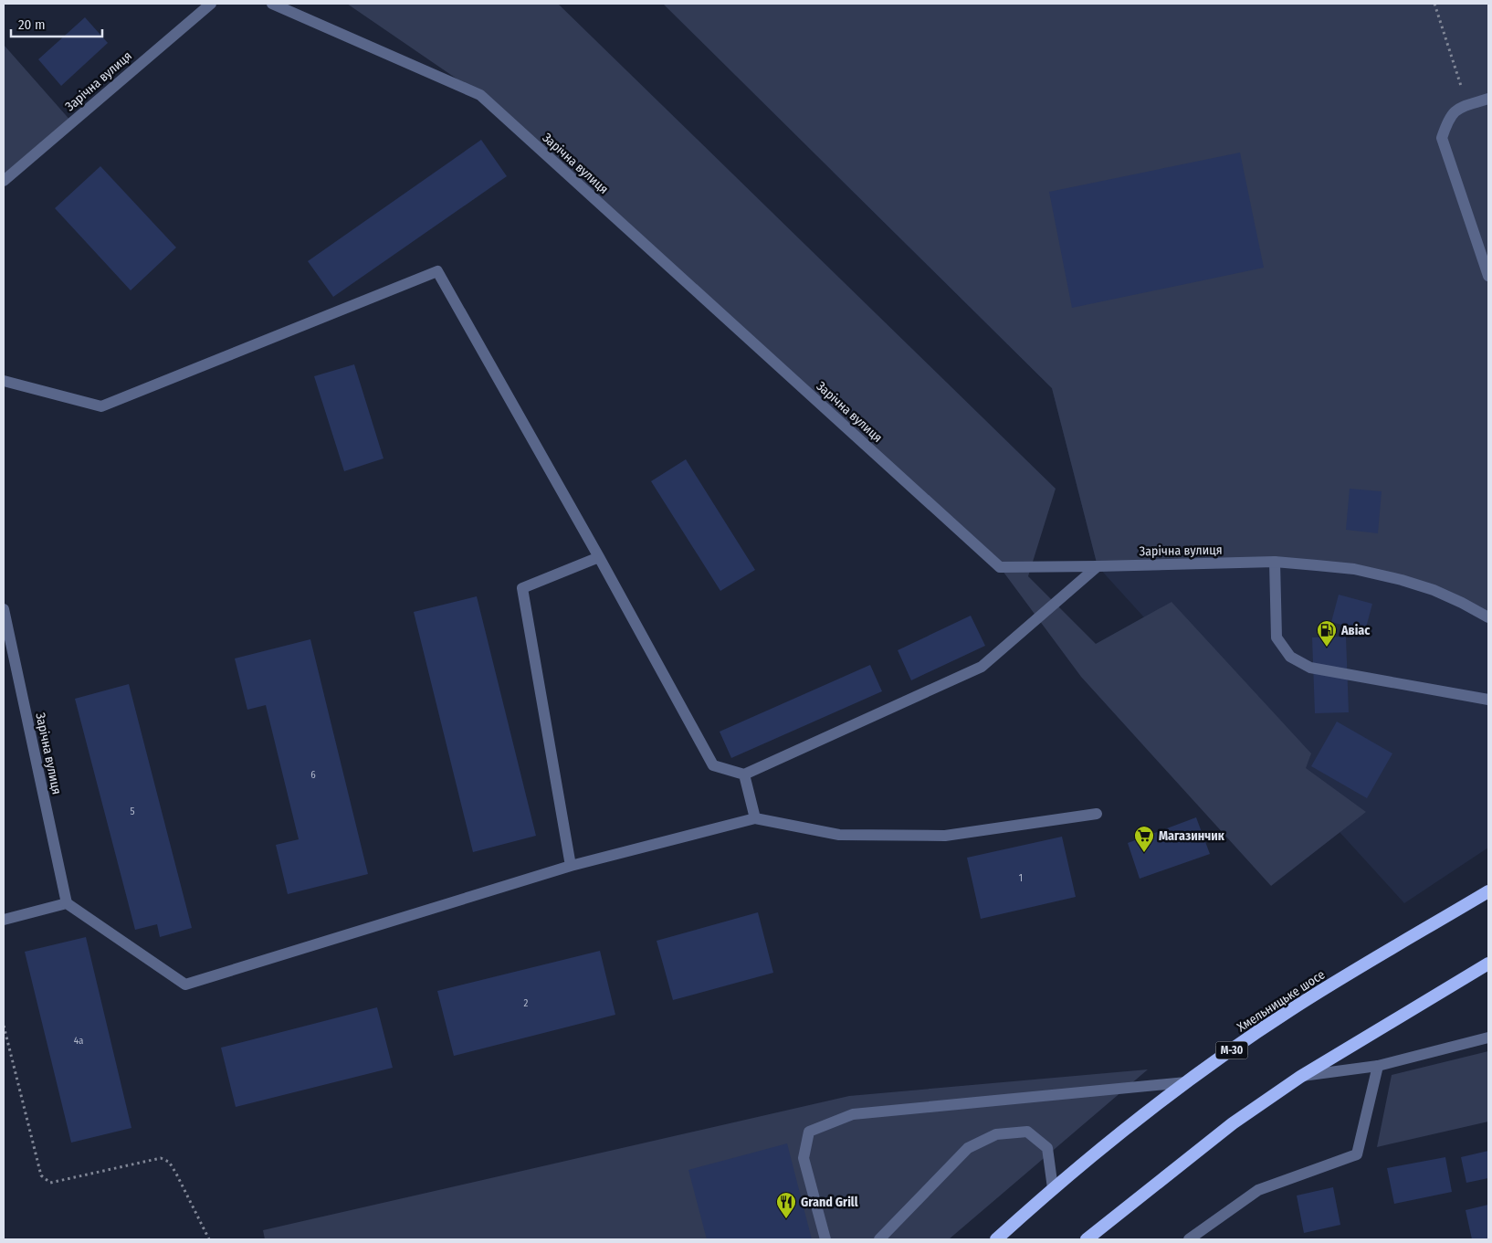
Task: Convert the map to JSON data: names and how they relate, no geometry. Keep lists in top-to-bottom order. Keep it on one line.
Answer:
{"streets":{"highway":["Хмельницьке шосе","М-30"],"street":["Зарічна вулиця"]},"places":{"fuel station":["Авіас"],"supermarket":["Магазинчик"],"restaurant":["Grand Grill"]},"house_numbers":["6","5","1","2","4а"],"scale_bar":"20 m"}
